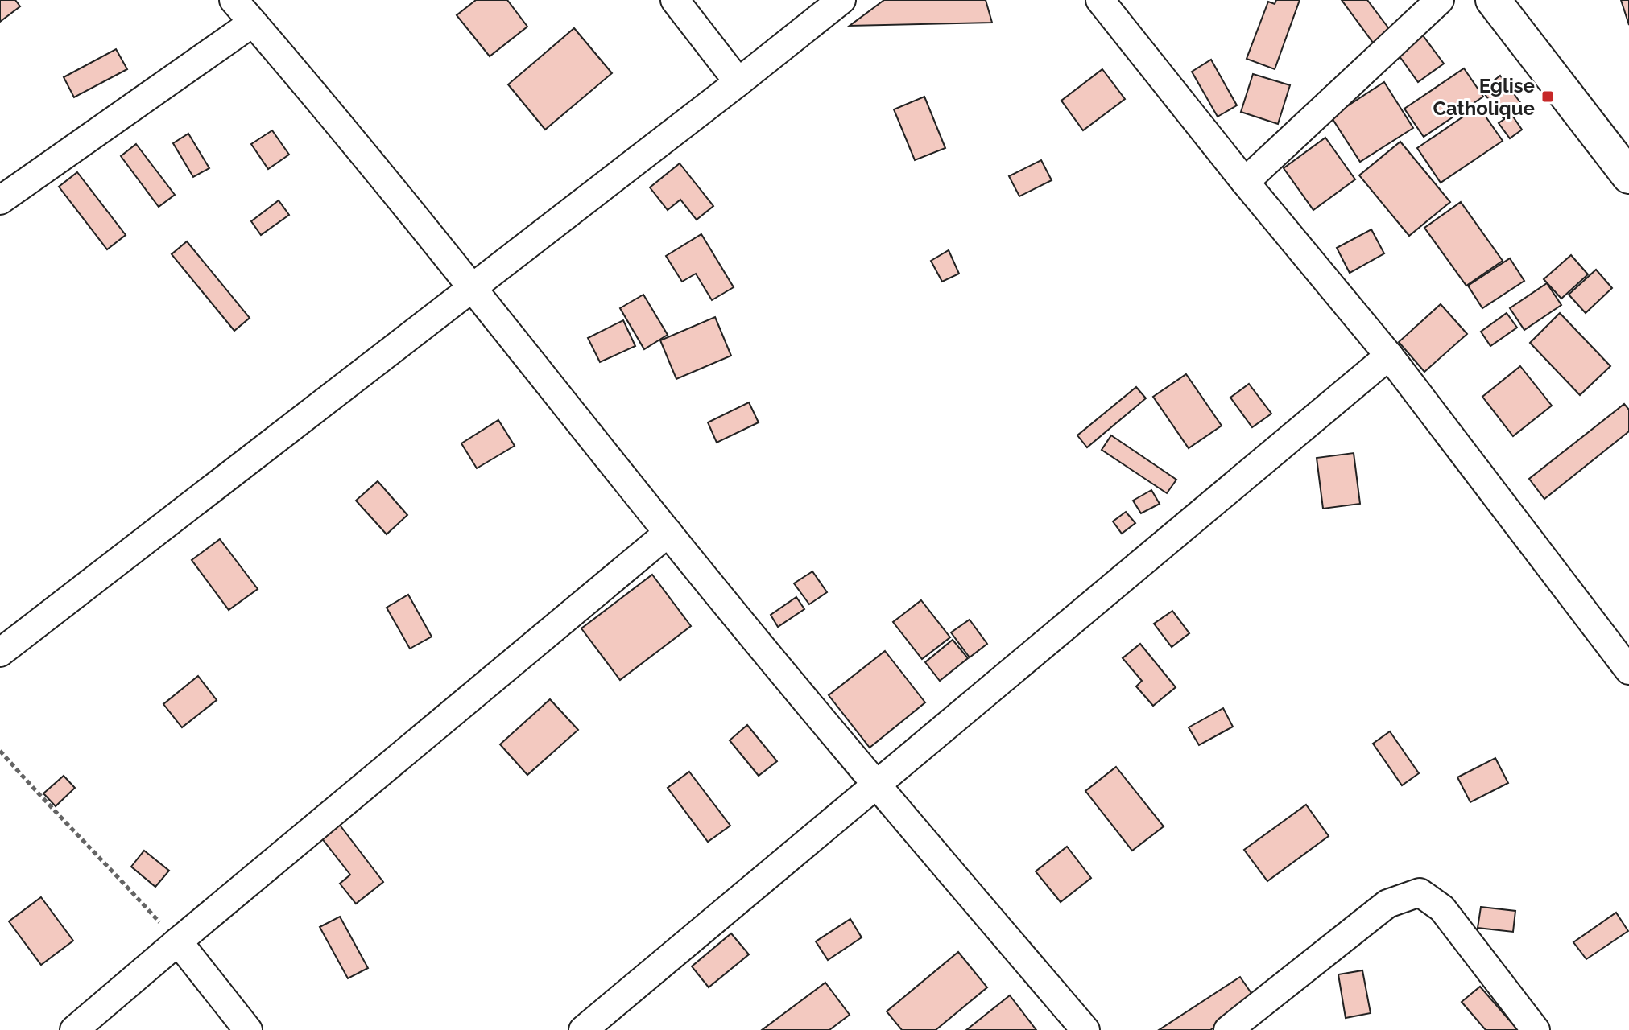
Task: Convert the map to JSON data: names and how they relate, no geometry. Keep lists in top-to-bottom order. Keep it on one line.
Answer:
{"places":{"transit":["Eglise Catholique"]}}
